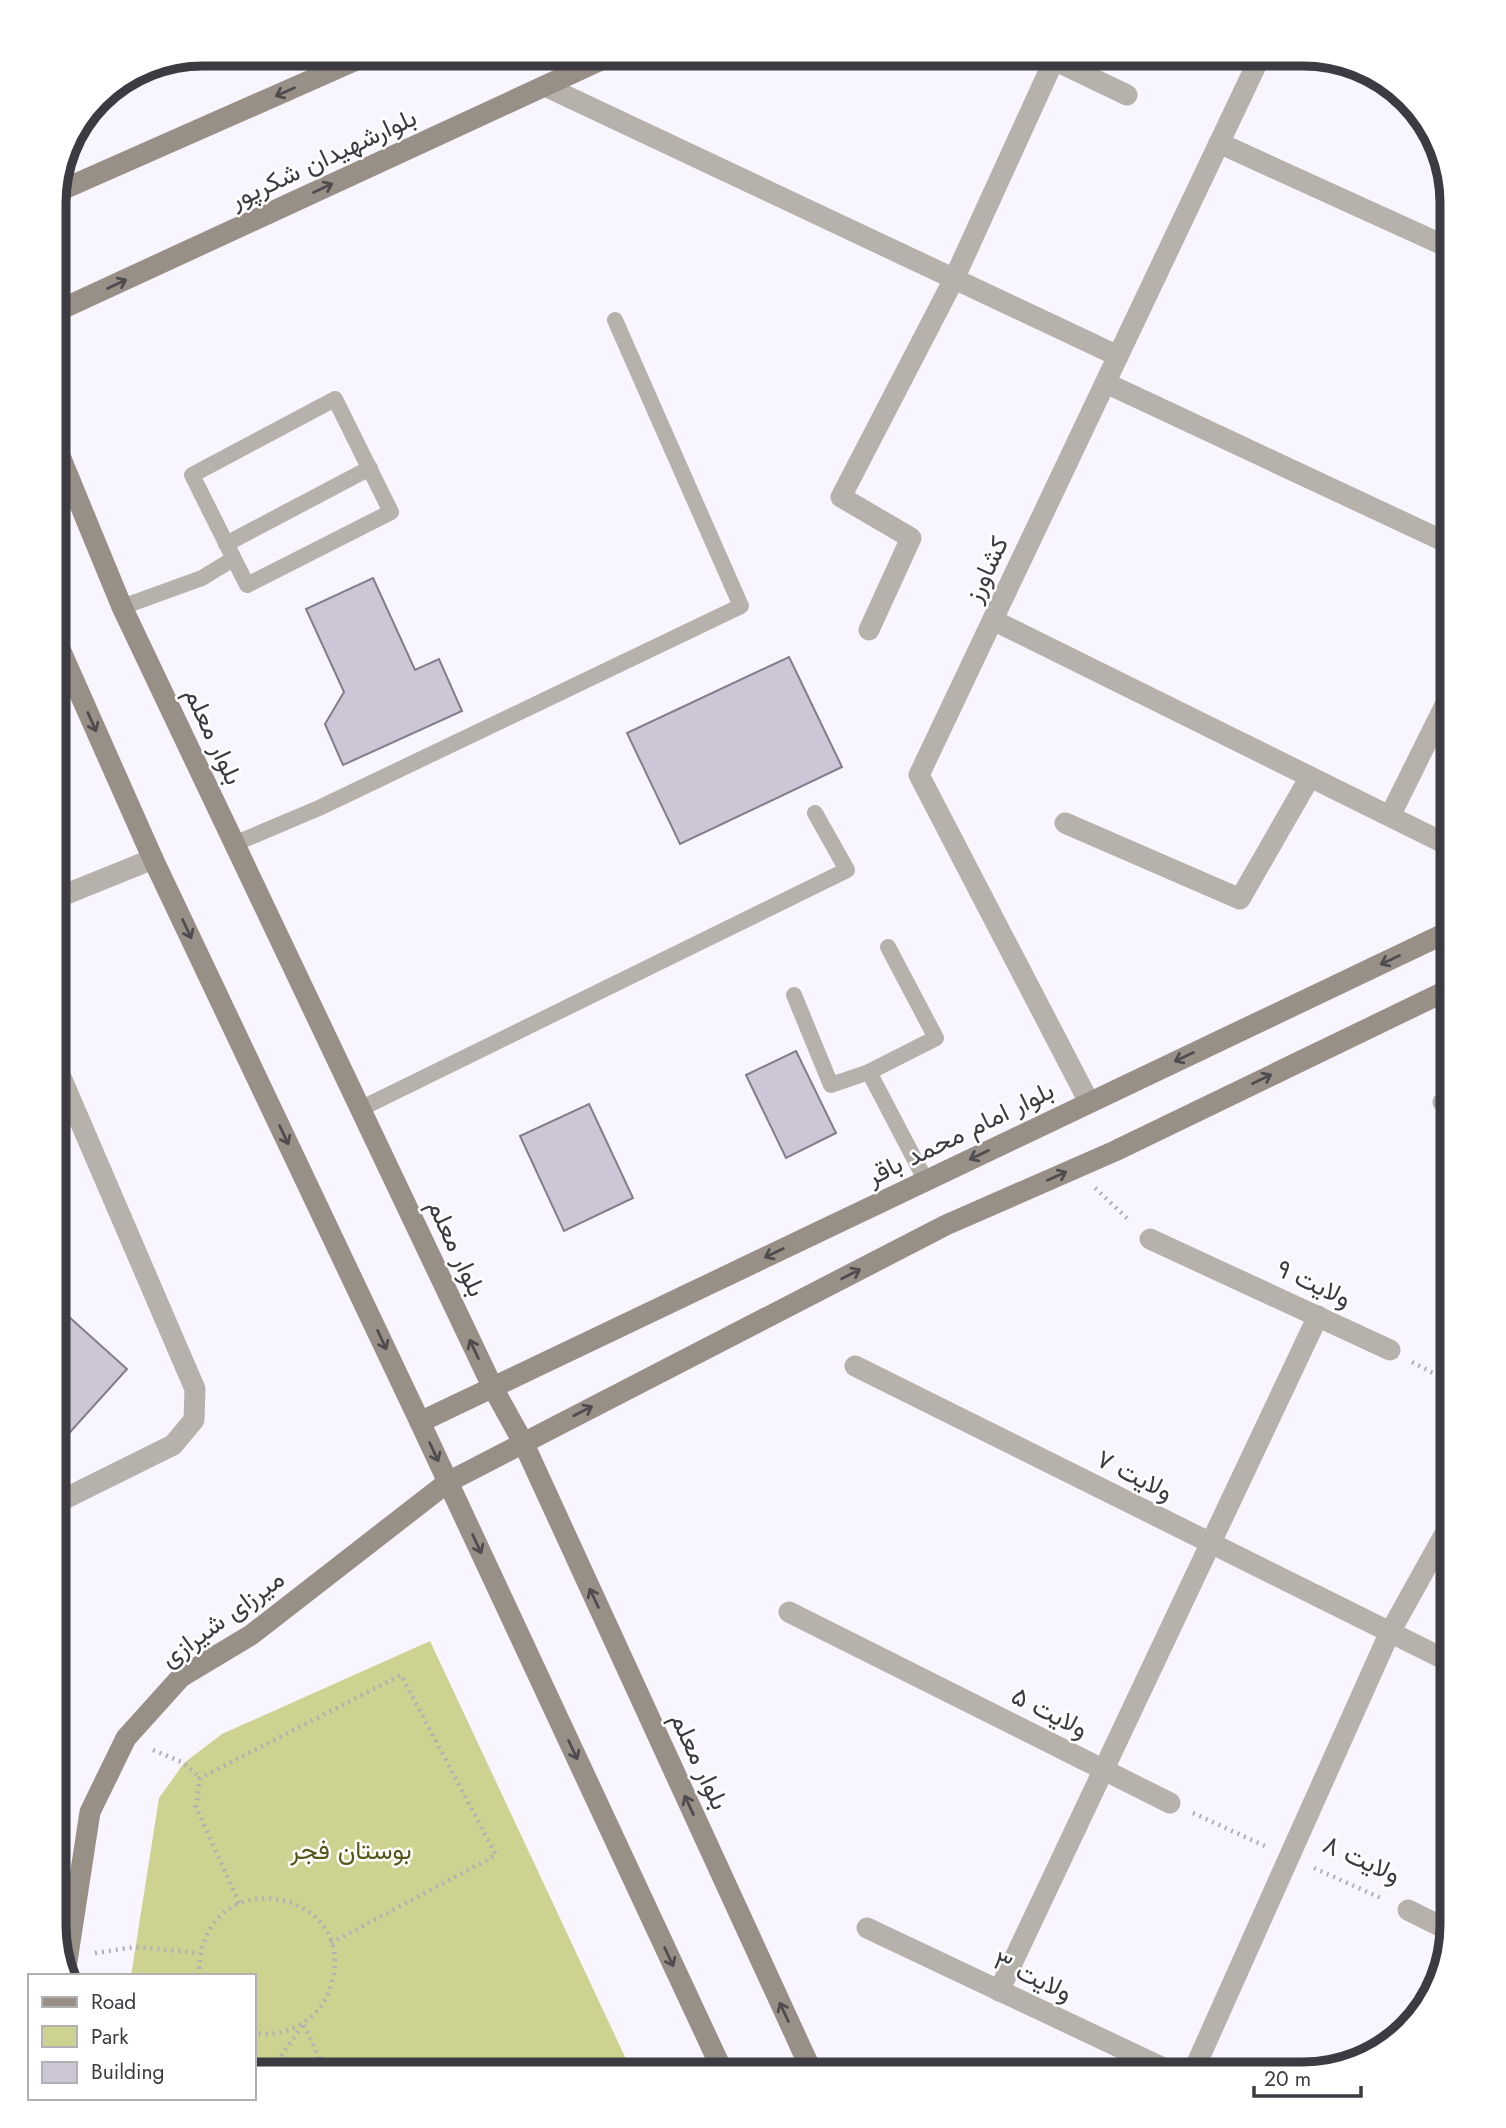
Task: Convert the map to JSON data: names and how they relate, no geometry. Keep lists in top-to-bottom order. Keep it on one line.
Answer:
{"streets":{"main road":["بلوارشهیدان شکرپور","بلوار معلم","بلوار امام محمد باقر","میرزای شیرازی"],"street":["کشاورز","ولایت ۹","ولایت ۷","ولایت ۵","ولایت ۸","ولایت ۳"]},"crossings":[["کشاورز","بلوار امام محمد باقر"],["بلوار معلم","بلوار امام محمد باقر"],["بلوار معلم","میرزای شیرازی"]],"parks":["بوستان فجر"],"legend":["Road","Park","Building"],"scale_bar":"20 m"}
